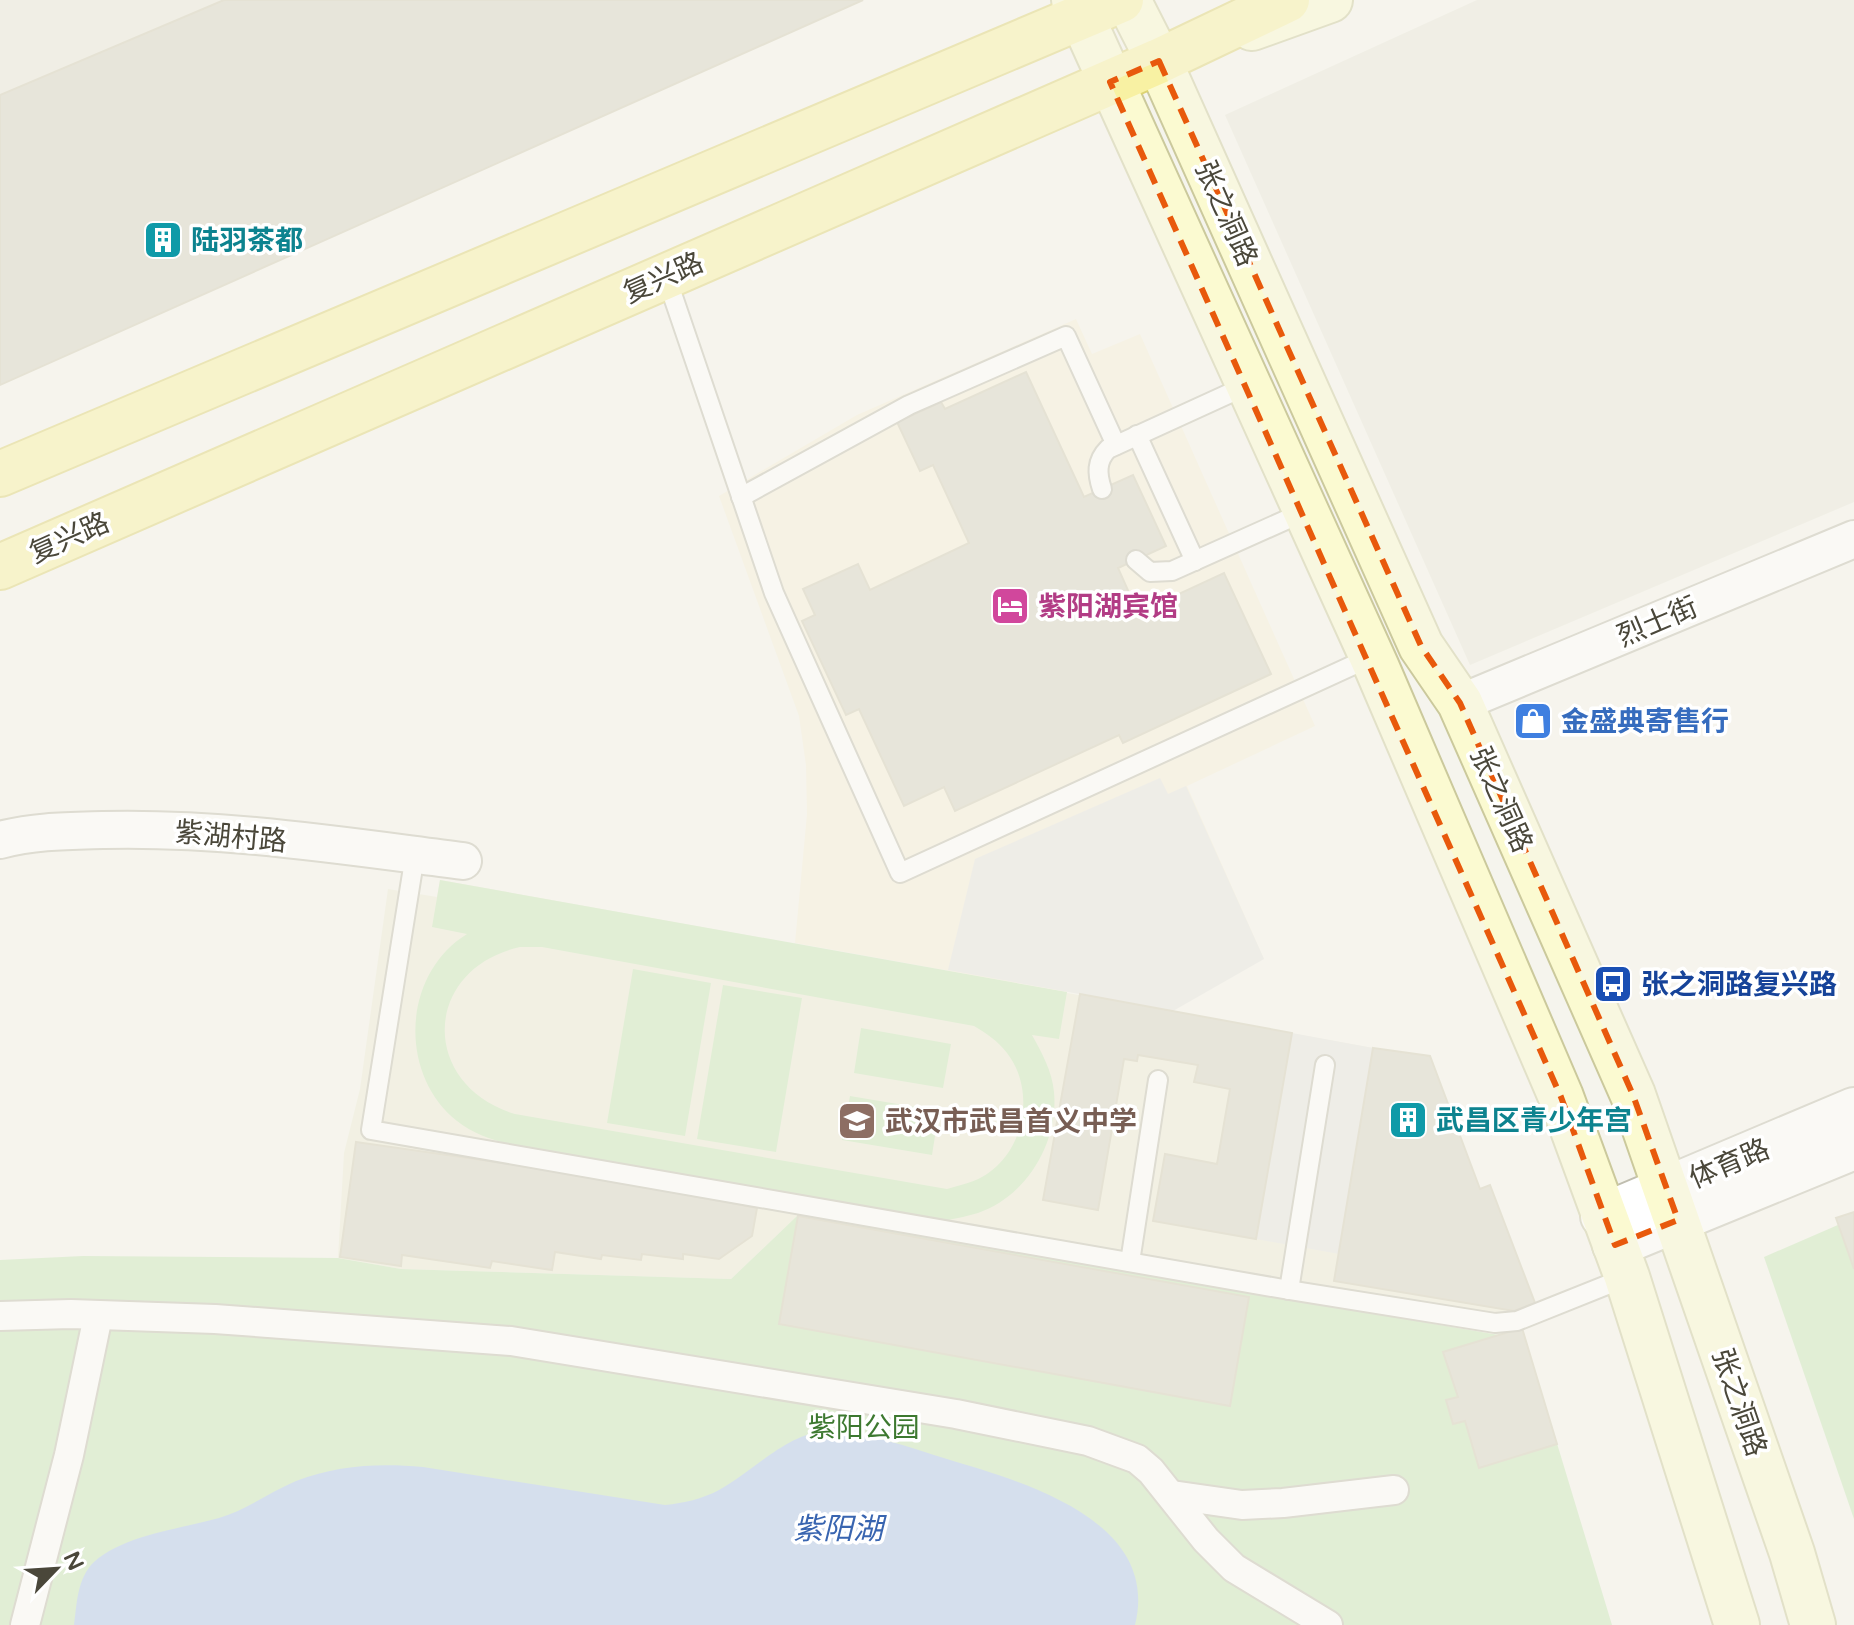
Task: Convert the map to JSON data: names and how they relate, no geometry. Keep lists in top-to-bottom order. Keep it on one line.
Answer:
{"streets":{"main road":["张之洞路","复兴路"],"street":["烈士街","紫湖村路","体育路"]},"crossings":[["张之洞路","复兴路"],["张之洞路","烈士街"],["张之洞路","体育路"]],"water":["紫阳湖"],"parks":["紫阳公园"],"places":{"building":["陆羽茶都","武昌区青少年宫"],"hotel":["紫阳湖宾馆"],"shop":["金盛典寄售行"],"bus stop":["张之洞路复兴路"],"school or university":["武汉市武昌首义中学"]},"north":"top right"}
